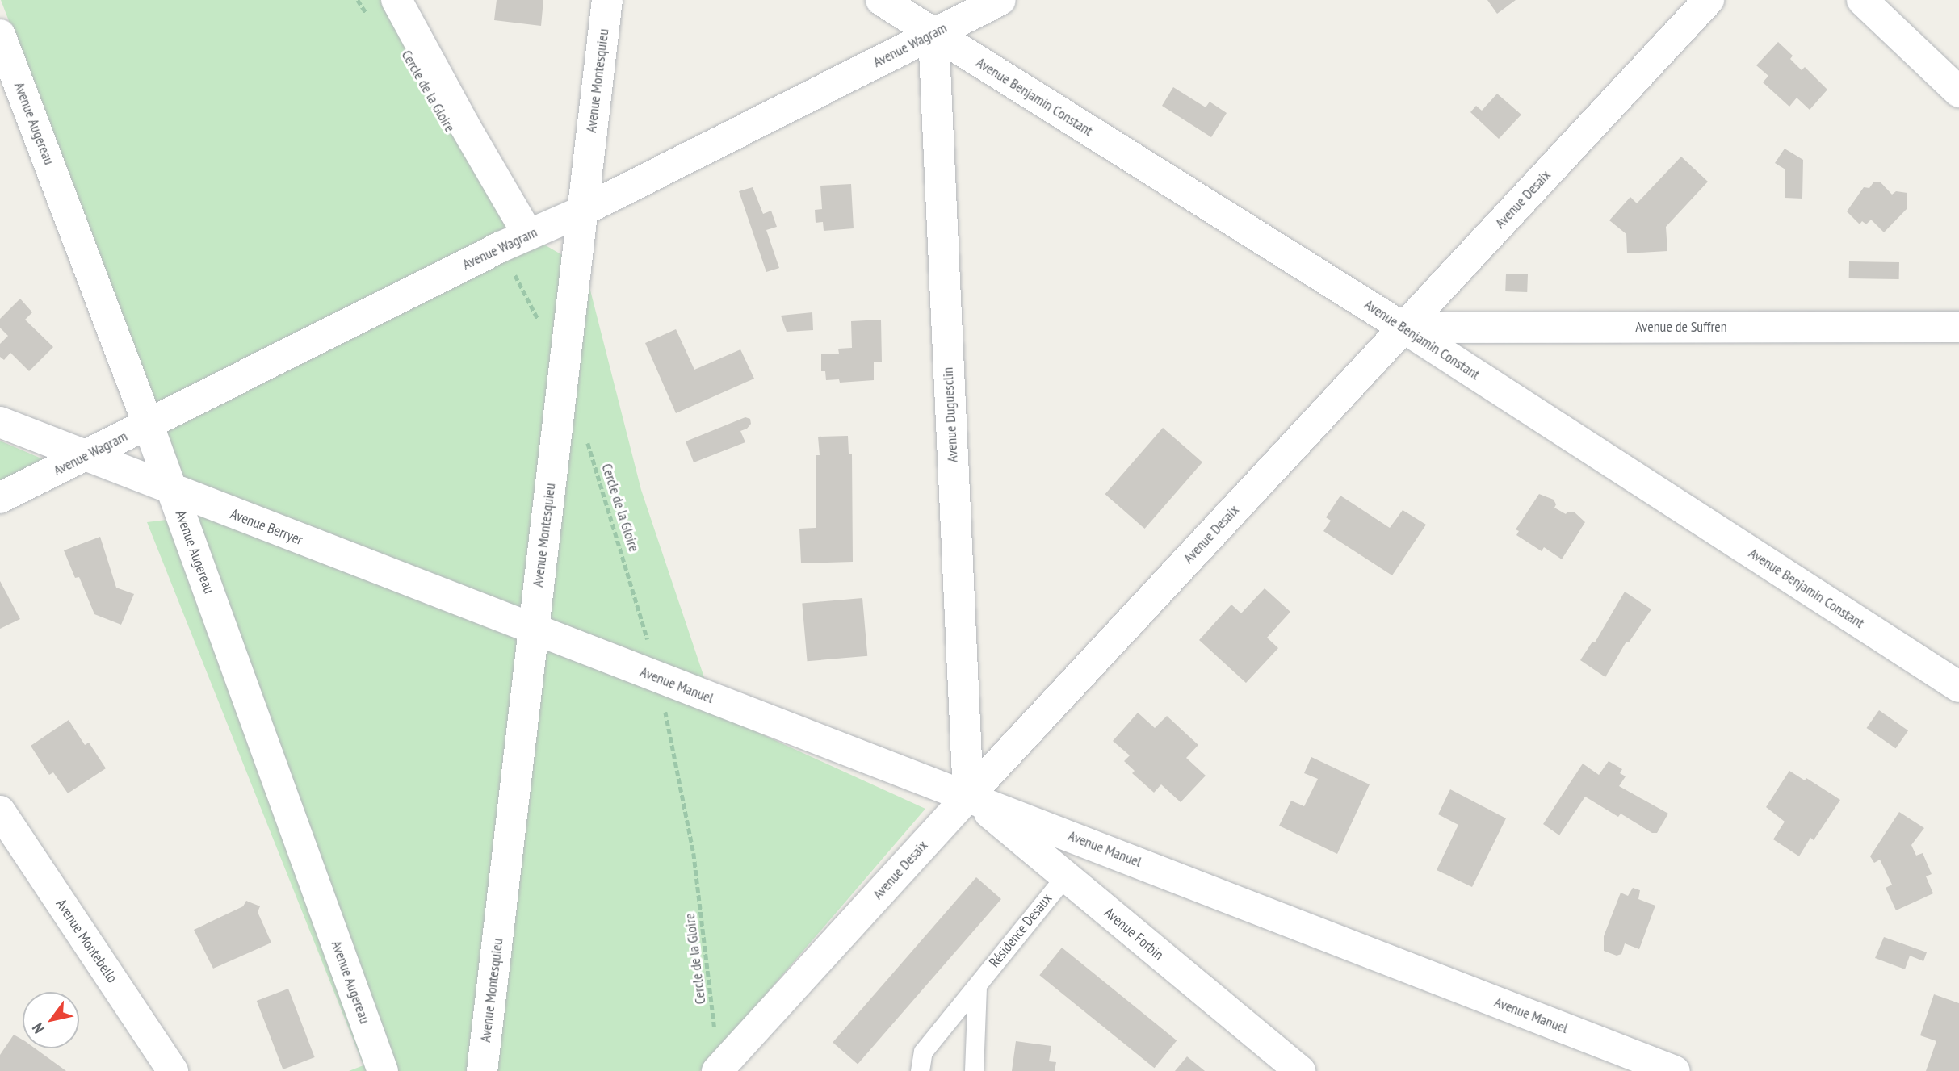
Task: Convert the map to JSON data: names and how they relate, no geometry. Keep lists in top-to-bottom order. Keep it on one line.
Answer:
{"streets":{"street":["Avenue Wagram","Avenue Montesquieu","Avenue Benjamin Constant","Avenue Augereau","Avenue Desaix","Avenue de Suffren","Avenue Duguesclin","Avenue Berryer","Avenue Manuel","Avenue Forbin","Avenue Montebello"],"lane":["Résidence Desaux"],"path":["Cercle de la Gloire"]},"crossings":[["Avenue Wagram","Avenue Montesquieu"],["Avenue Wagram","Avenue Benjamin Constant"],["Avenue Wagram","Avenue Augereau"],["Avenue Wagram","Avenue Duguesclin"],["Avenue Wagram","Avenue Berryer"],["Avenue Montesquieu","Avenue Berryer"],["Avenue Montesquieu","Avenue Manuel"],["Cercle de la Gloire","Avenue Desaix"],["Cercle de la Gloire","Avenue Manuel"],["Avenue Benjamin Constant","Avenue Desaix"],["Avenue Benjamin Constant","Avenue de Suffren"],["Avenue Benjamin Constant","Avenue Duguesclin"],["Avenue Augereau","Avenue Berryer"],["Avenue Desaix","Avenue de Suffren"],["Avenue Desaix","Avenue Duguesclin"],["Avenue Desaix","Avenue Manuel"],["Avenue Desaix","Avenue Forbin"],["Avenue Duguesclin","Avenue Manuel"],["Avenue Duguesclin","Avenue Forbin"],["Avenue Berryer","Avenue Manuel"],["Avenue Manuel","Avenue Forbin"],["Résidence Desaux","Avenue Forbin"]],"north":"bottom left"}
